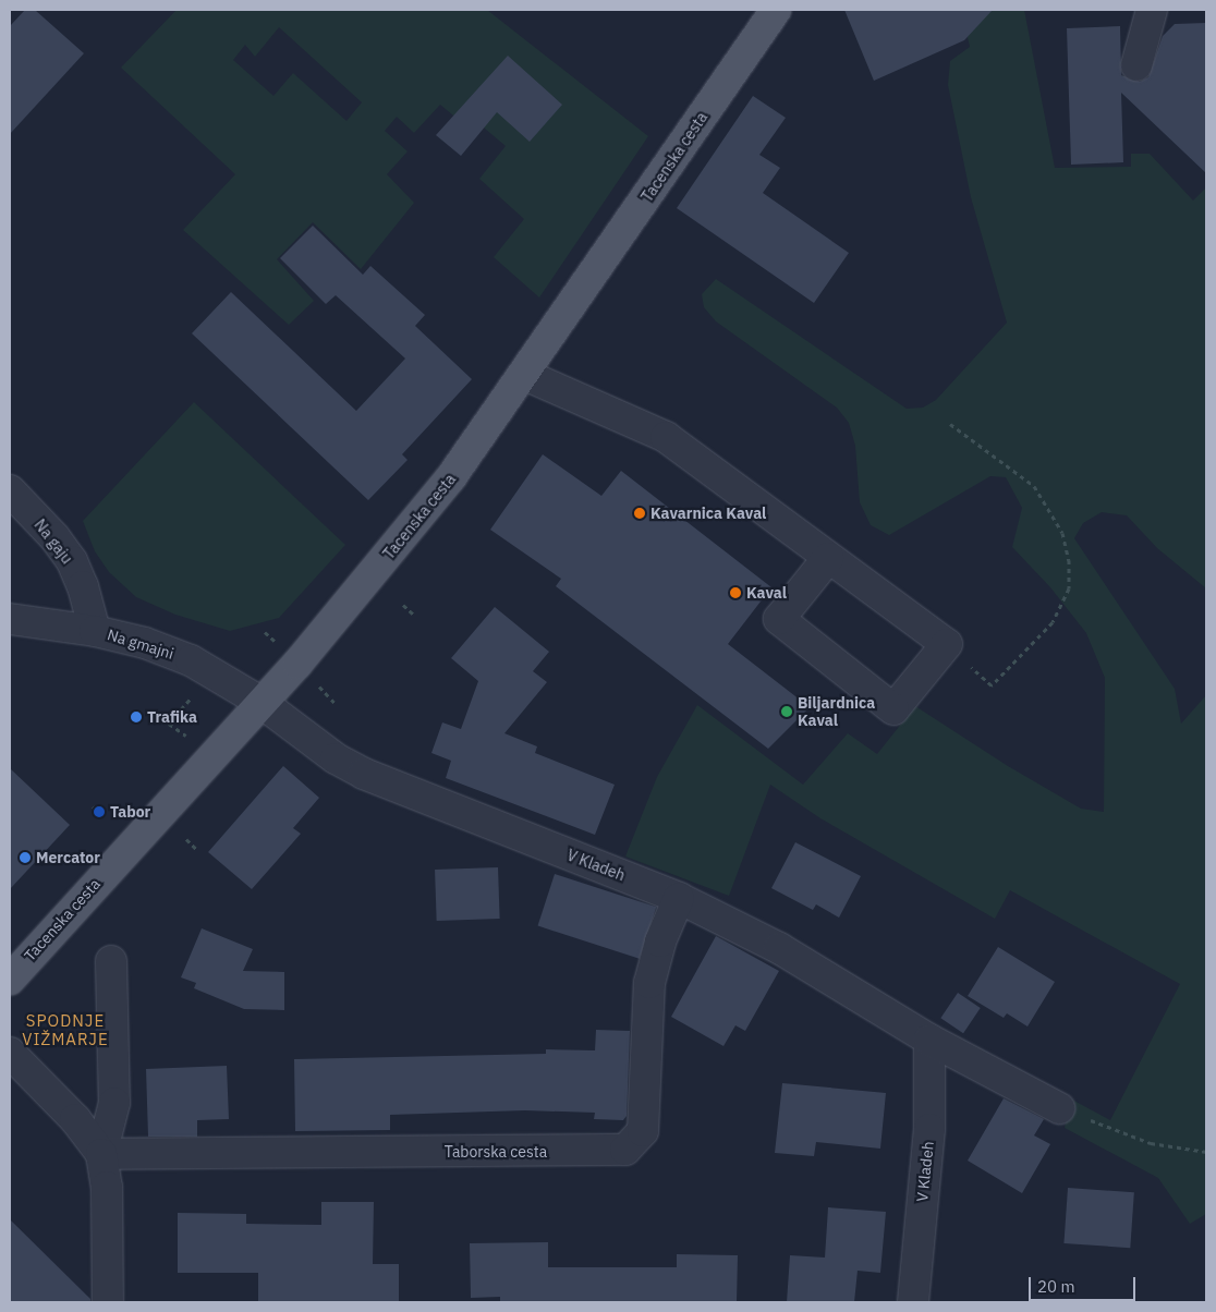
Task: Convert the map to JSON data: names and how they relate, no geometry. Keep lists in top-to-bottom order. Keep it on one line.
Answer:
{"streets":{"main road":["Tacenska cesta"],"street":["Na gaju","Na gmajni","V Kladeh","Taborska cesta"]},"crossings":[["Tacenska cesta","Na gmajni"],["Tacenska cesta","V Kladeh"],["Na gaju","Na gmajni"],["Na gmajni","V Kladeh"],["V Kladeh","Taborska cesta"]],"districts":["SPODNJE VIŽMARJE"],"places":["Kavarnica Kaval","Kaval","Biljardnica Kaval","Trafika","Tabor","Mercator"],"scale_bar":"20 m"}
